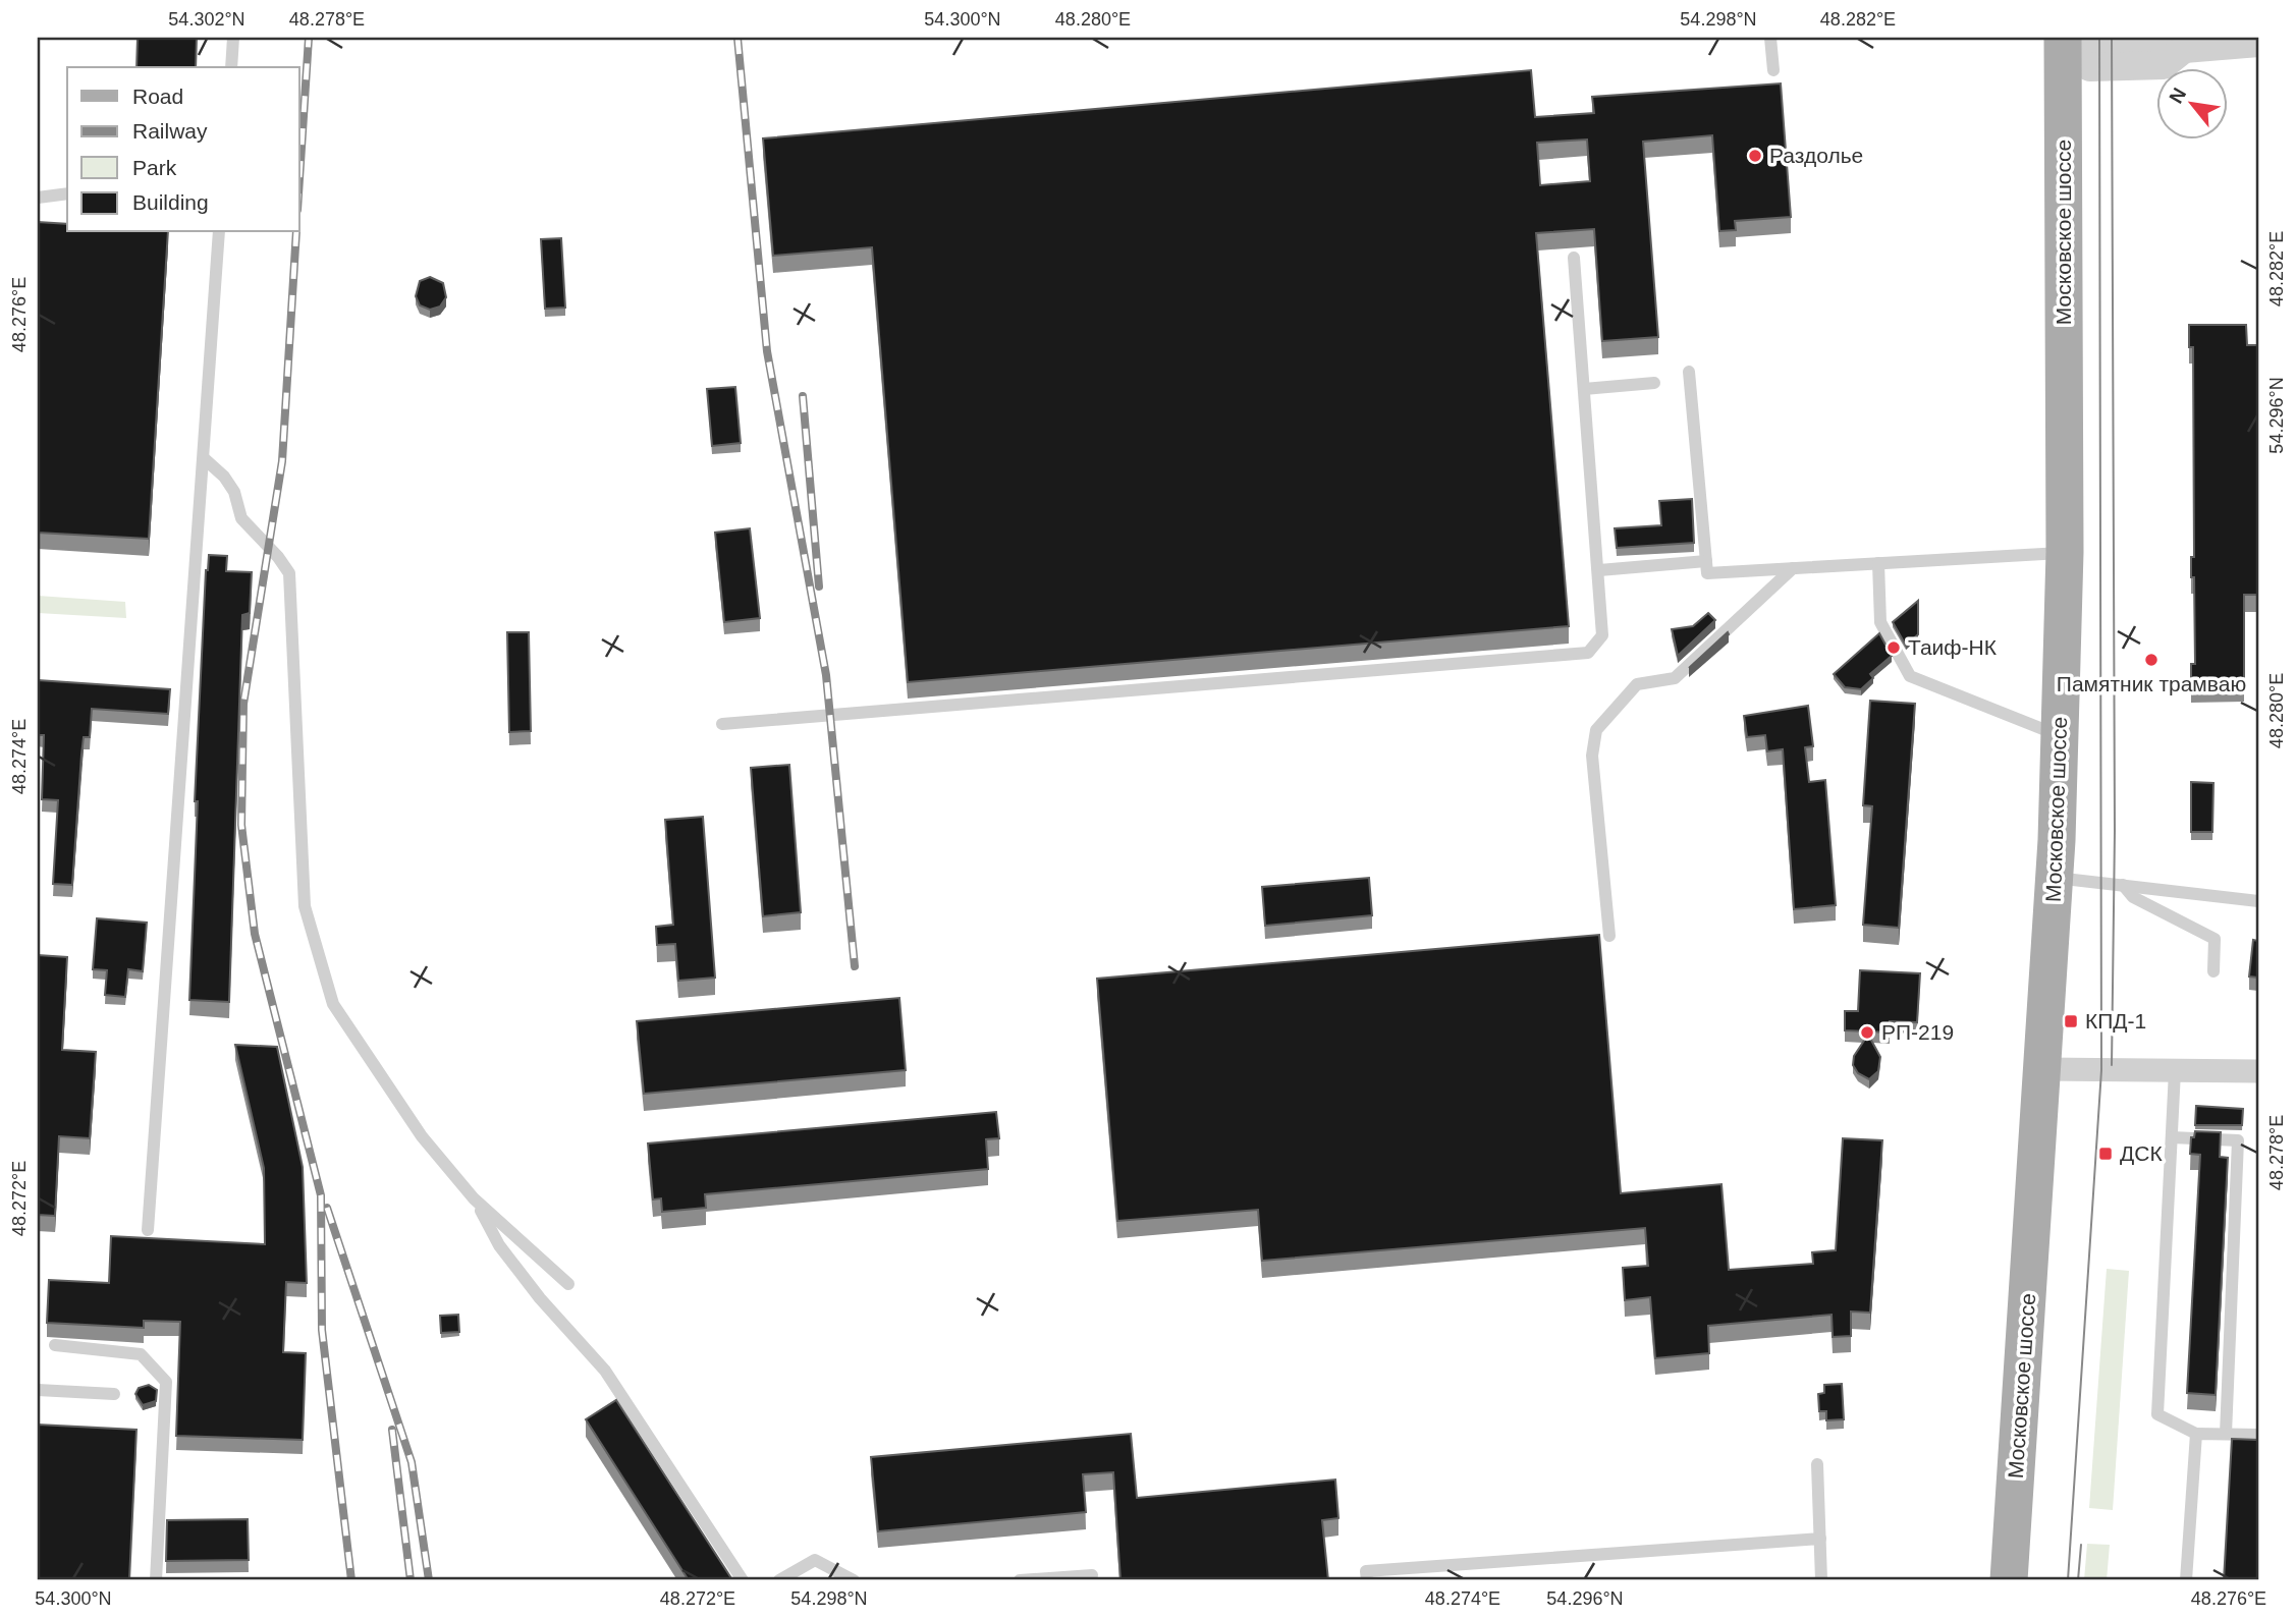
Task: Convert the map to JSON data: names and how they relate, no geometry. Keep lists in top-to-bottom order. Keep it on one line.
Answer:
{"streets":{"main road":["Московское шоссе"]},"places":{"other":["Раздолье","Таиф-НК","Памятник трамваю","РП-219"],"transit":["КПД-1","ДСК"]},"legend":["Road","Railway","Park","Building"],"north":"top left","coordinates":["54.302°N","48.278°E","54.300°N","48.280°E","54.298°N","48.282°E","48.276°E","54.296°N","48.274°E","48.272°E"]}
